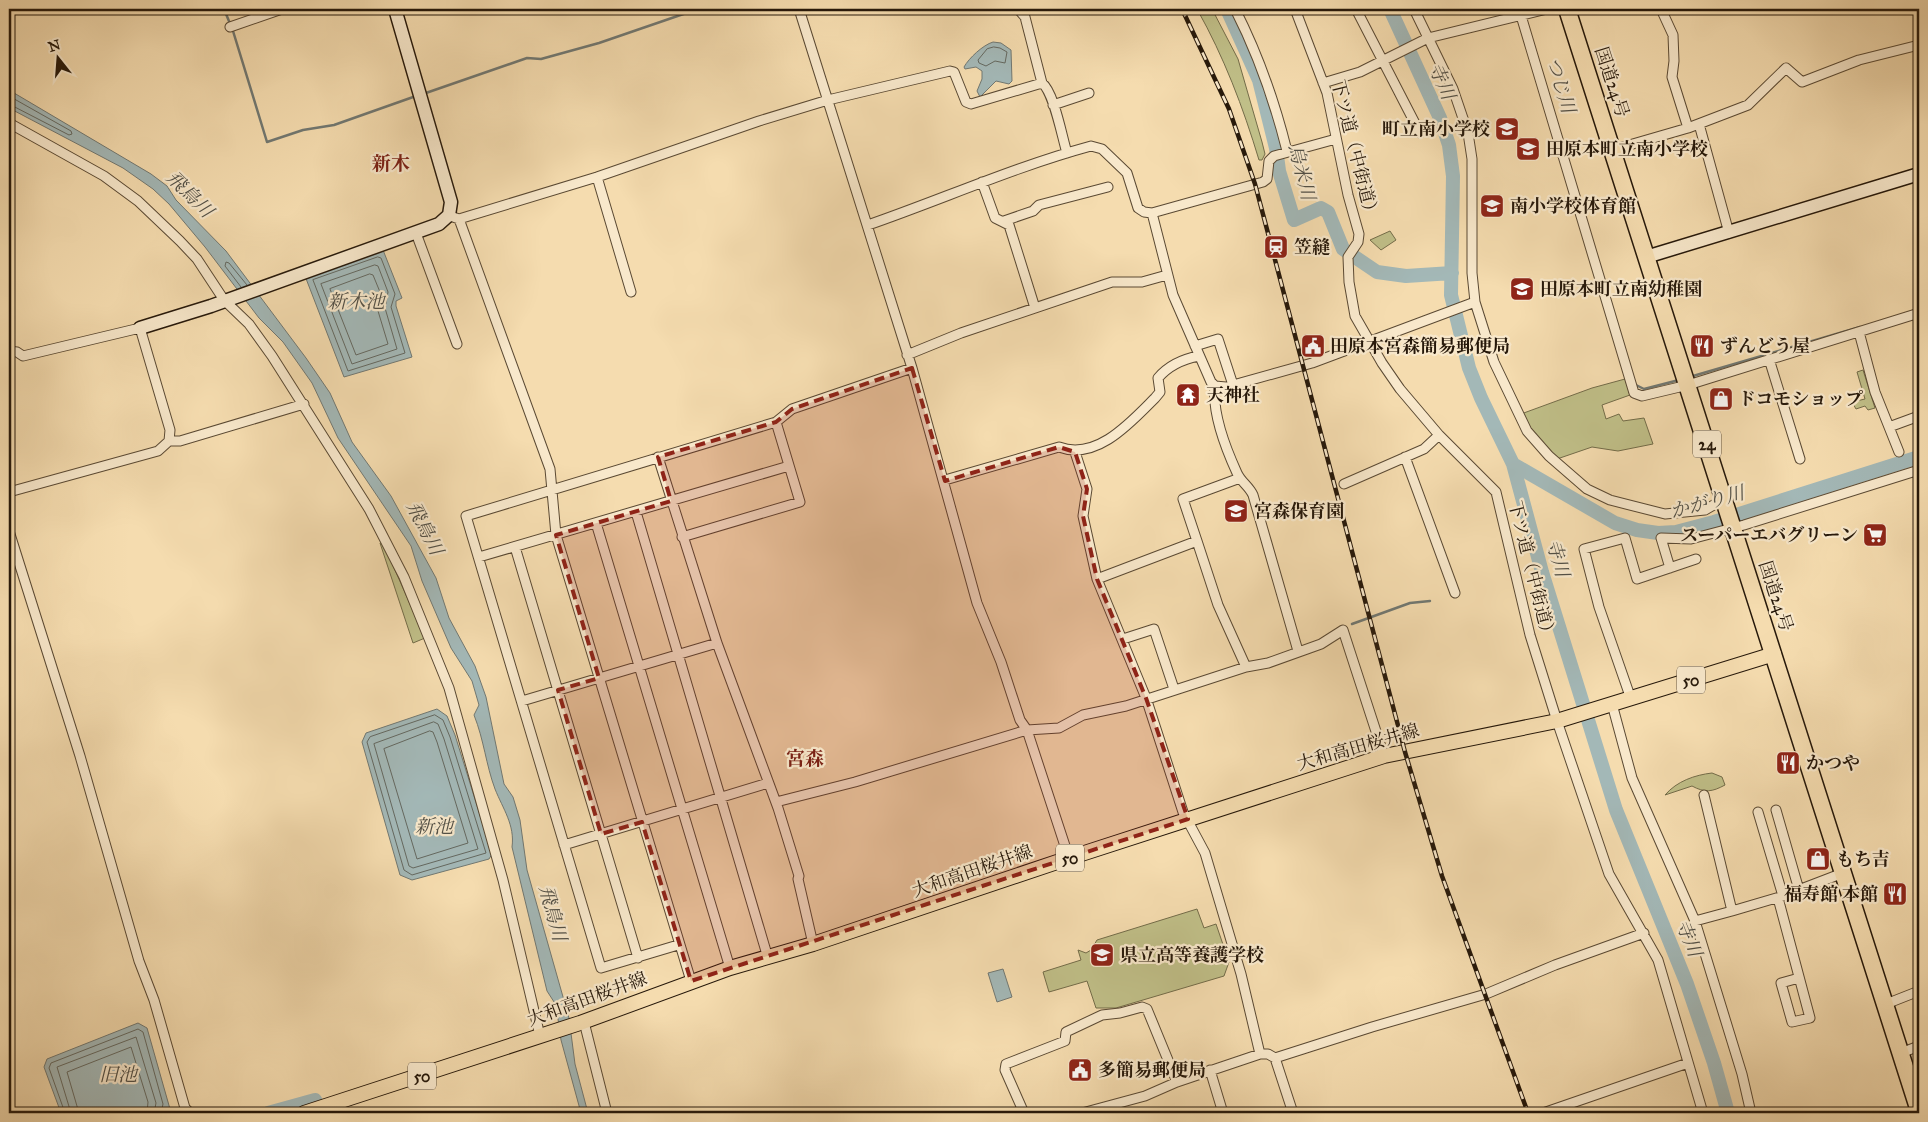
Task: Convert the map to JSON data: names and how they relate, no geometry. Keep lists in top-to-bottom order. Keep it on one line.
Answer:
{"streets":{"highway":["国道24号","24"],"main road":["50","大和高田桜井線"],"street":["下ツ道（中街道）"]},"crossings":[["国道24号","大和高田桜井線"],["下ツ道（中街道）","大和高田桜井線"]],"districts":["新木","宮森"],"water":["寺川","つじ川","烏米川","飛鳥川","新木池","かがり川","新池","旧池"],"places":{"school or university":["町立南小学校","田原本町立南小学校","南小学校体育館","田原本町立南幼稚園","宮森保育園","県立高等養護学校"],"station":["笠縫"],"public building":["田原本宮森簡易郵便局","多簡易郵便局"],"restaurant":["ずんどう屋","かつや","福寿館 本館"],"temple":["天神社"],"shop":["ドコモショップ","もち吉"],"supermarket":["スーパーエバグリーン"]},"north":"top"}
